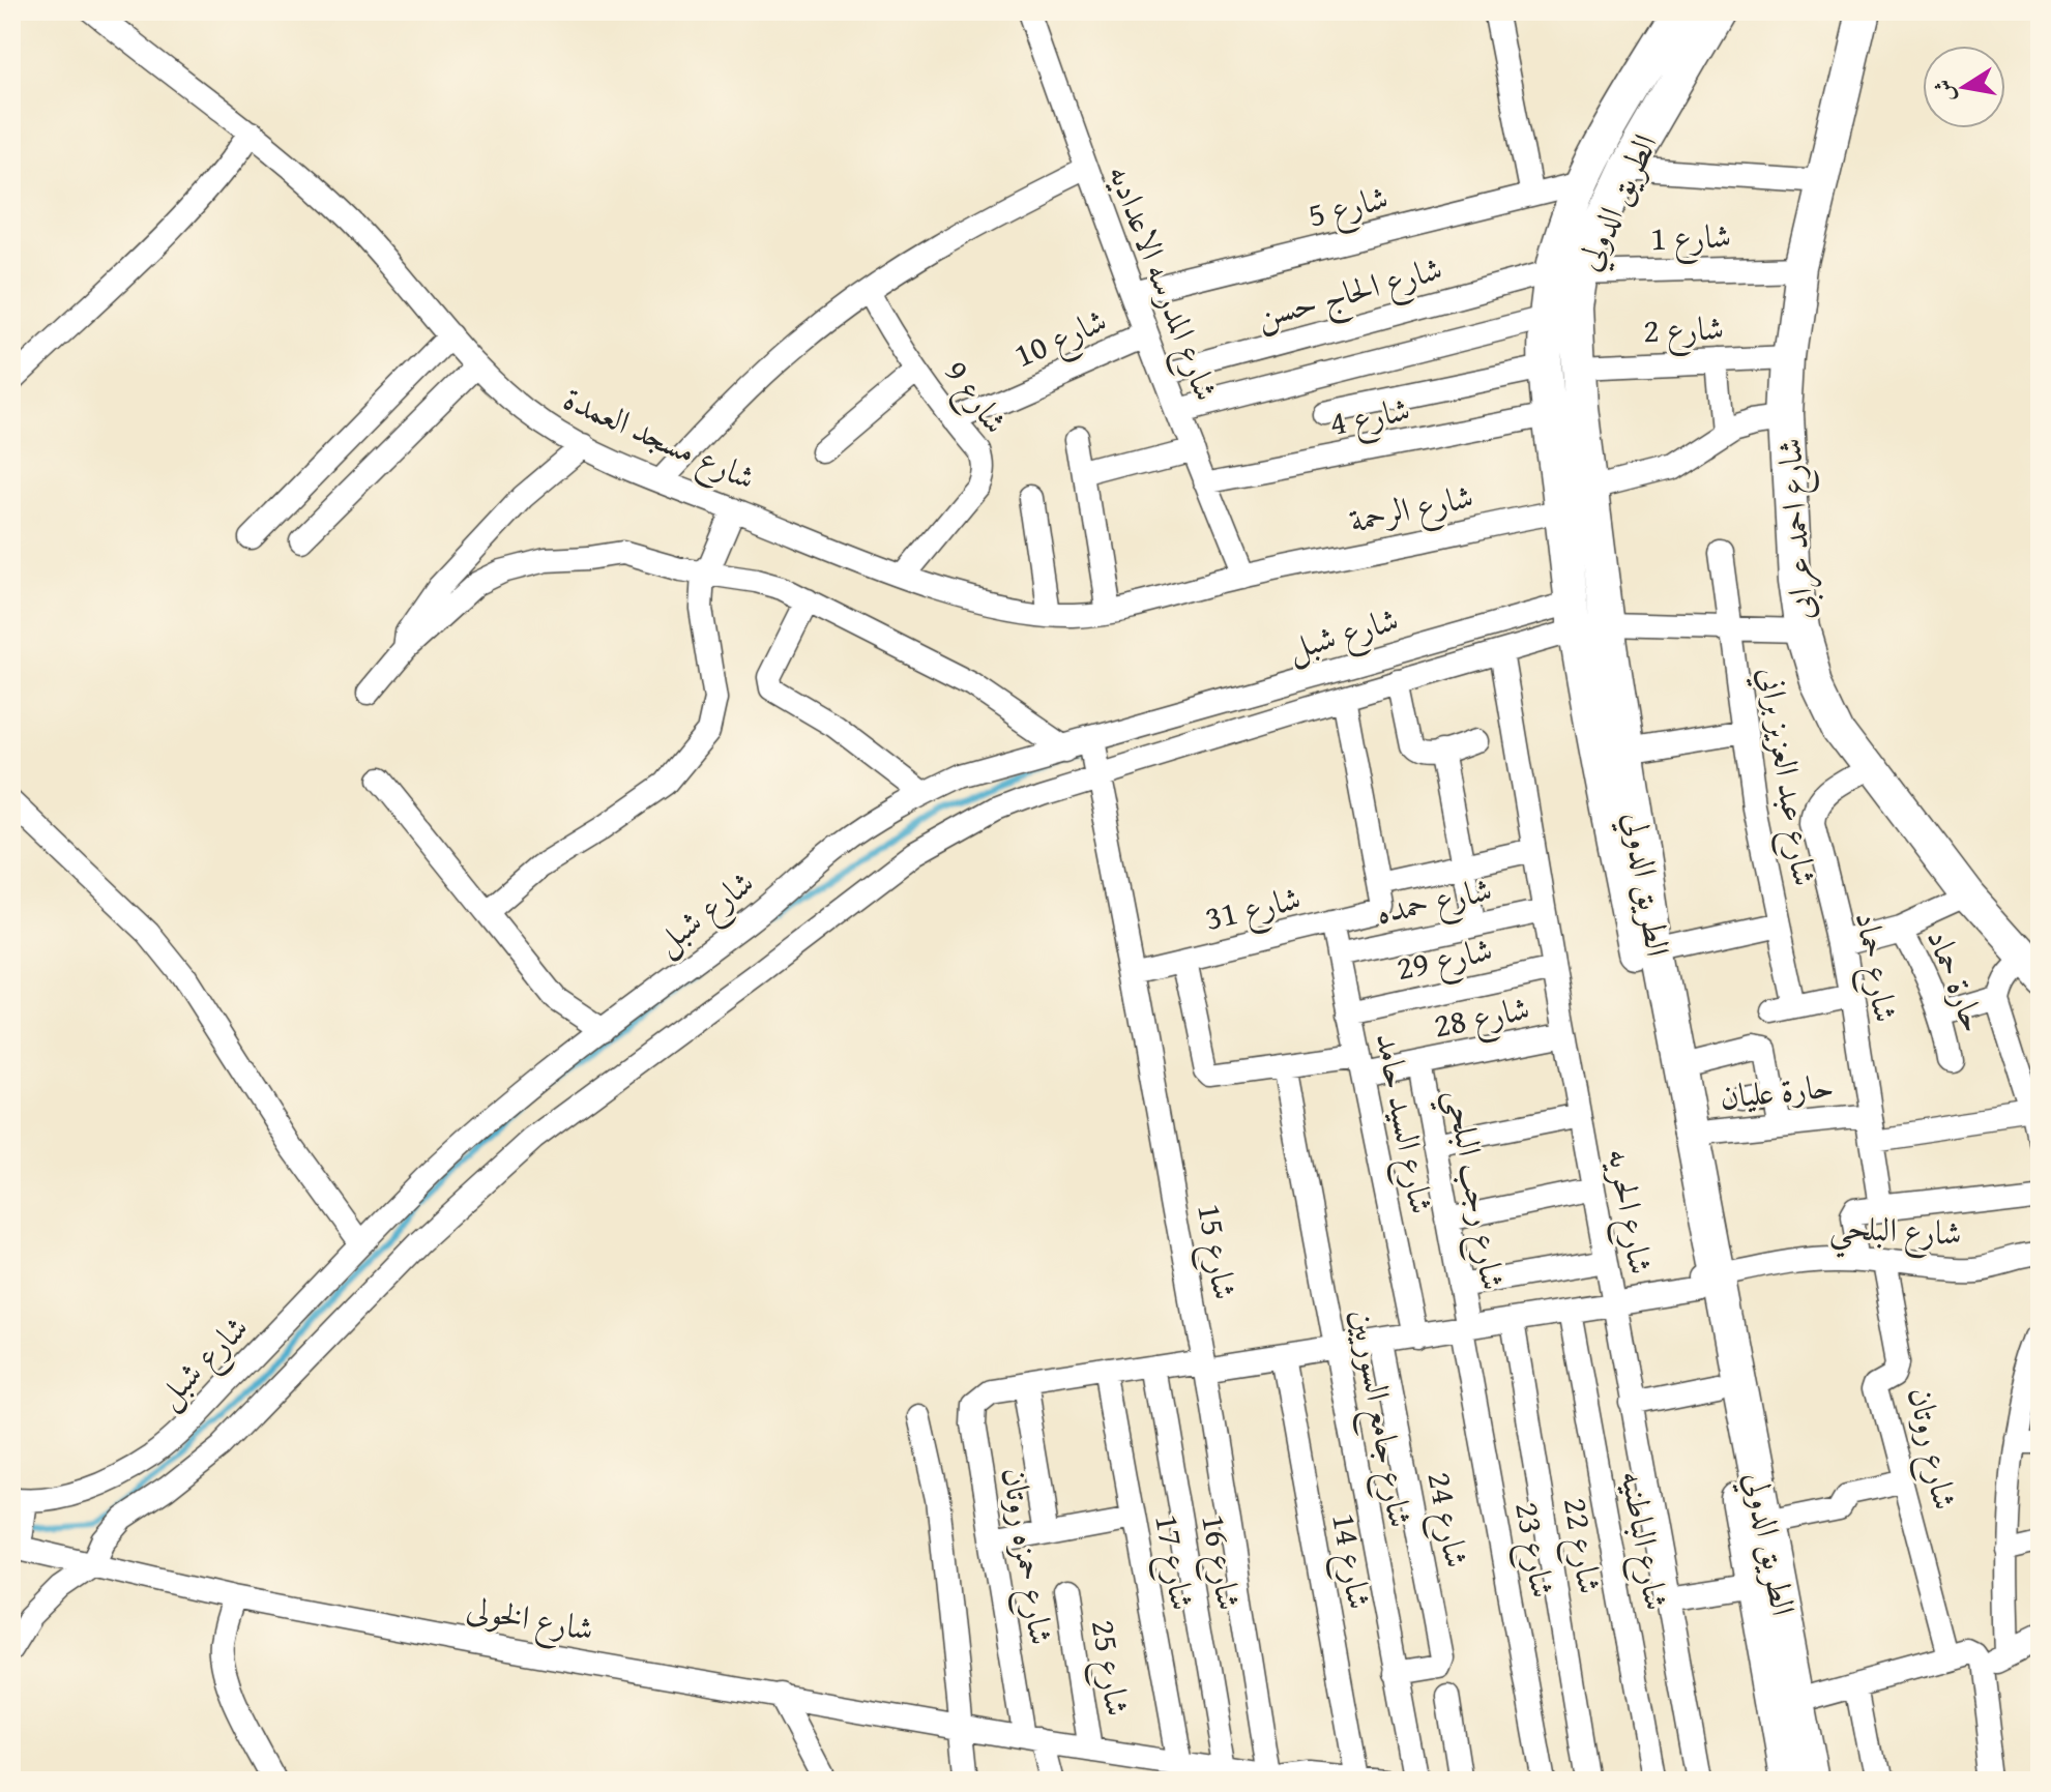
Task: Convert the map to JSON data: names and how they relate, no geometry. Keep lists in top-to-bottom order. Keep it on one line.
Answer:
{"streets":{"street":["الطريق الدولي","شارع 5","شارع 1","شارع المدرسه الاعداديه","شارع الحاج حسن","شارع 2","شارع 10","شارع 9","شارع 4","شارع مسجد العمدة","شارع الرحمة","شارع احمد عرابى","شارع شبل","شارع عبد العزيز براني","شارع حمده","شارع 31","شارع 29","شارع حماد","حارة حماد","شارع 28","حارة عليان","شارع السيد حامد","شارع رجب البلحي","شارع الحريه","شارع البلحي","شارع 15","شارع جامع السوريين","شارع روتان","شارع 24","شارع الباطنيه","شارع 22","شارع 23","شارع حمزه روتان","شارع 14","شارع 17","شارع 16","شارع الخولى","شارع 25"]},"crossings":[["الطريق الدولي","شارع 5"],["الطريق الدولي","شارع 1"],["الطريق الدولي","شارع الحاج حسن"],["الطريق الدولي","شارع 2"],["الطريق الدولي","شارع 4"],["الطريق الدولي","شارع الرحمة"],["الطريق الدولي","شارع شبل"],["الطريق الدولي","حارة عليان"],["الطريق الدولي","شارع البلحي"],["شارع 5","شارع المدرسه الاعداديه"],["شارع 1","شارع الحاج حسن"],["شارع 1","شارع احمد عرابى"],["شارع المدرسه الاعداديه","شارع الحاج حسن"],["شارع المدرسه الاعداديه","شارع 10"],["شارع المدرسه الاعداديه","شارع 4"],["شارع المدرسه الاعداديه","شارع مسجد العمدة"],["شارع المدرسه الاعداديه","شارع الرحمة"],["شارع 2","شارع احمد عرابى"],["شارع 10","شارع 9"],["شارع 9","شارع مسجد العمدة"],["شارع مسجد العمدة","شارع الرحمة"],["شارع الرحمة","شارع احمد عرابى"],["شارع احمد عرابى","شارع حماد"],["شارع احمد عرابى","حارة حماد"],["شارع شبل","شارع الحريه"],["شارع شبل","شارع 15"],["شارع شبل","شارع الخولى"],["شارع عبد العزيز براني","شارع حماد"],["شارع حمده","شارع السيد حامد"],["شارع حمده","شارع الحريه"],["شارع 31","شارع 28"],["شارع 31","شارع السيد حامد"],["شارع 31","شارع الحريه"],["شارع 31","شارع 15"],["شارع 29","شارع السيد حامد"],["شارع 29","شارع الحريه"],["شارع حماد","حارة حماد"],["شارع حماد","حارة عليان"],["شارع 28","شارع السيد حامد"],["شارع 28","شارع رجب البلحي"],["شارع 28","شارع الحريه"],["شارع 28","شارع جامع السوريين"],["شارع السيد حامد","شارع البلحي"],["شارع رجب البلحي","شارع البلحي"],["شارع رجب البلحي","شارع 23"],["شارع الحريه","شارع البلحي"],["شارع البلحي","شارع 15"],["شارع البلحي","شارع جامع السوريين"],["شارع البلحي","شارع روتان"],["شارع البلحي","شارع 24"],["شارع البلحي","شارع الباطنيه"],["شارع البلحي","شارع 22"],["شارع البلحي","شارع 23"],["شارع البلحي","شارع حمزه روتان"],["شارع البلحي","شارع 14"],["شارع البلحي","شارع 17"],["شارع البلحي","شارع 16"],["شارع 15","شارع الخولى"],["شارع جامع السوريين","شارع 24"],["شارع حمزه روتان","شارع الخولى"],["شارع 14","شارع الخولى"],["شارع 17","شارع الخولى"],["شارع 16","شارع الخولى"],["شارع الخولى","شارع 25"]],"north":"left"}
